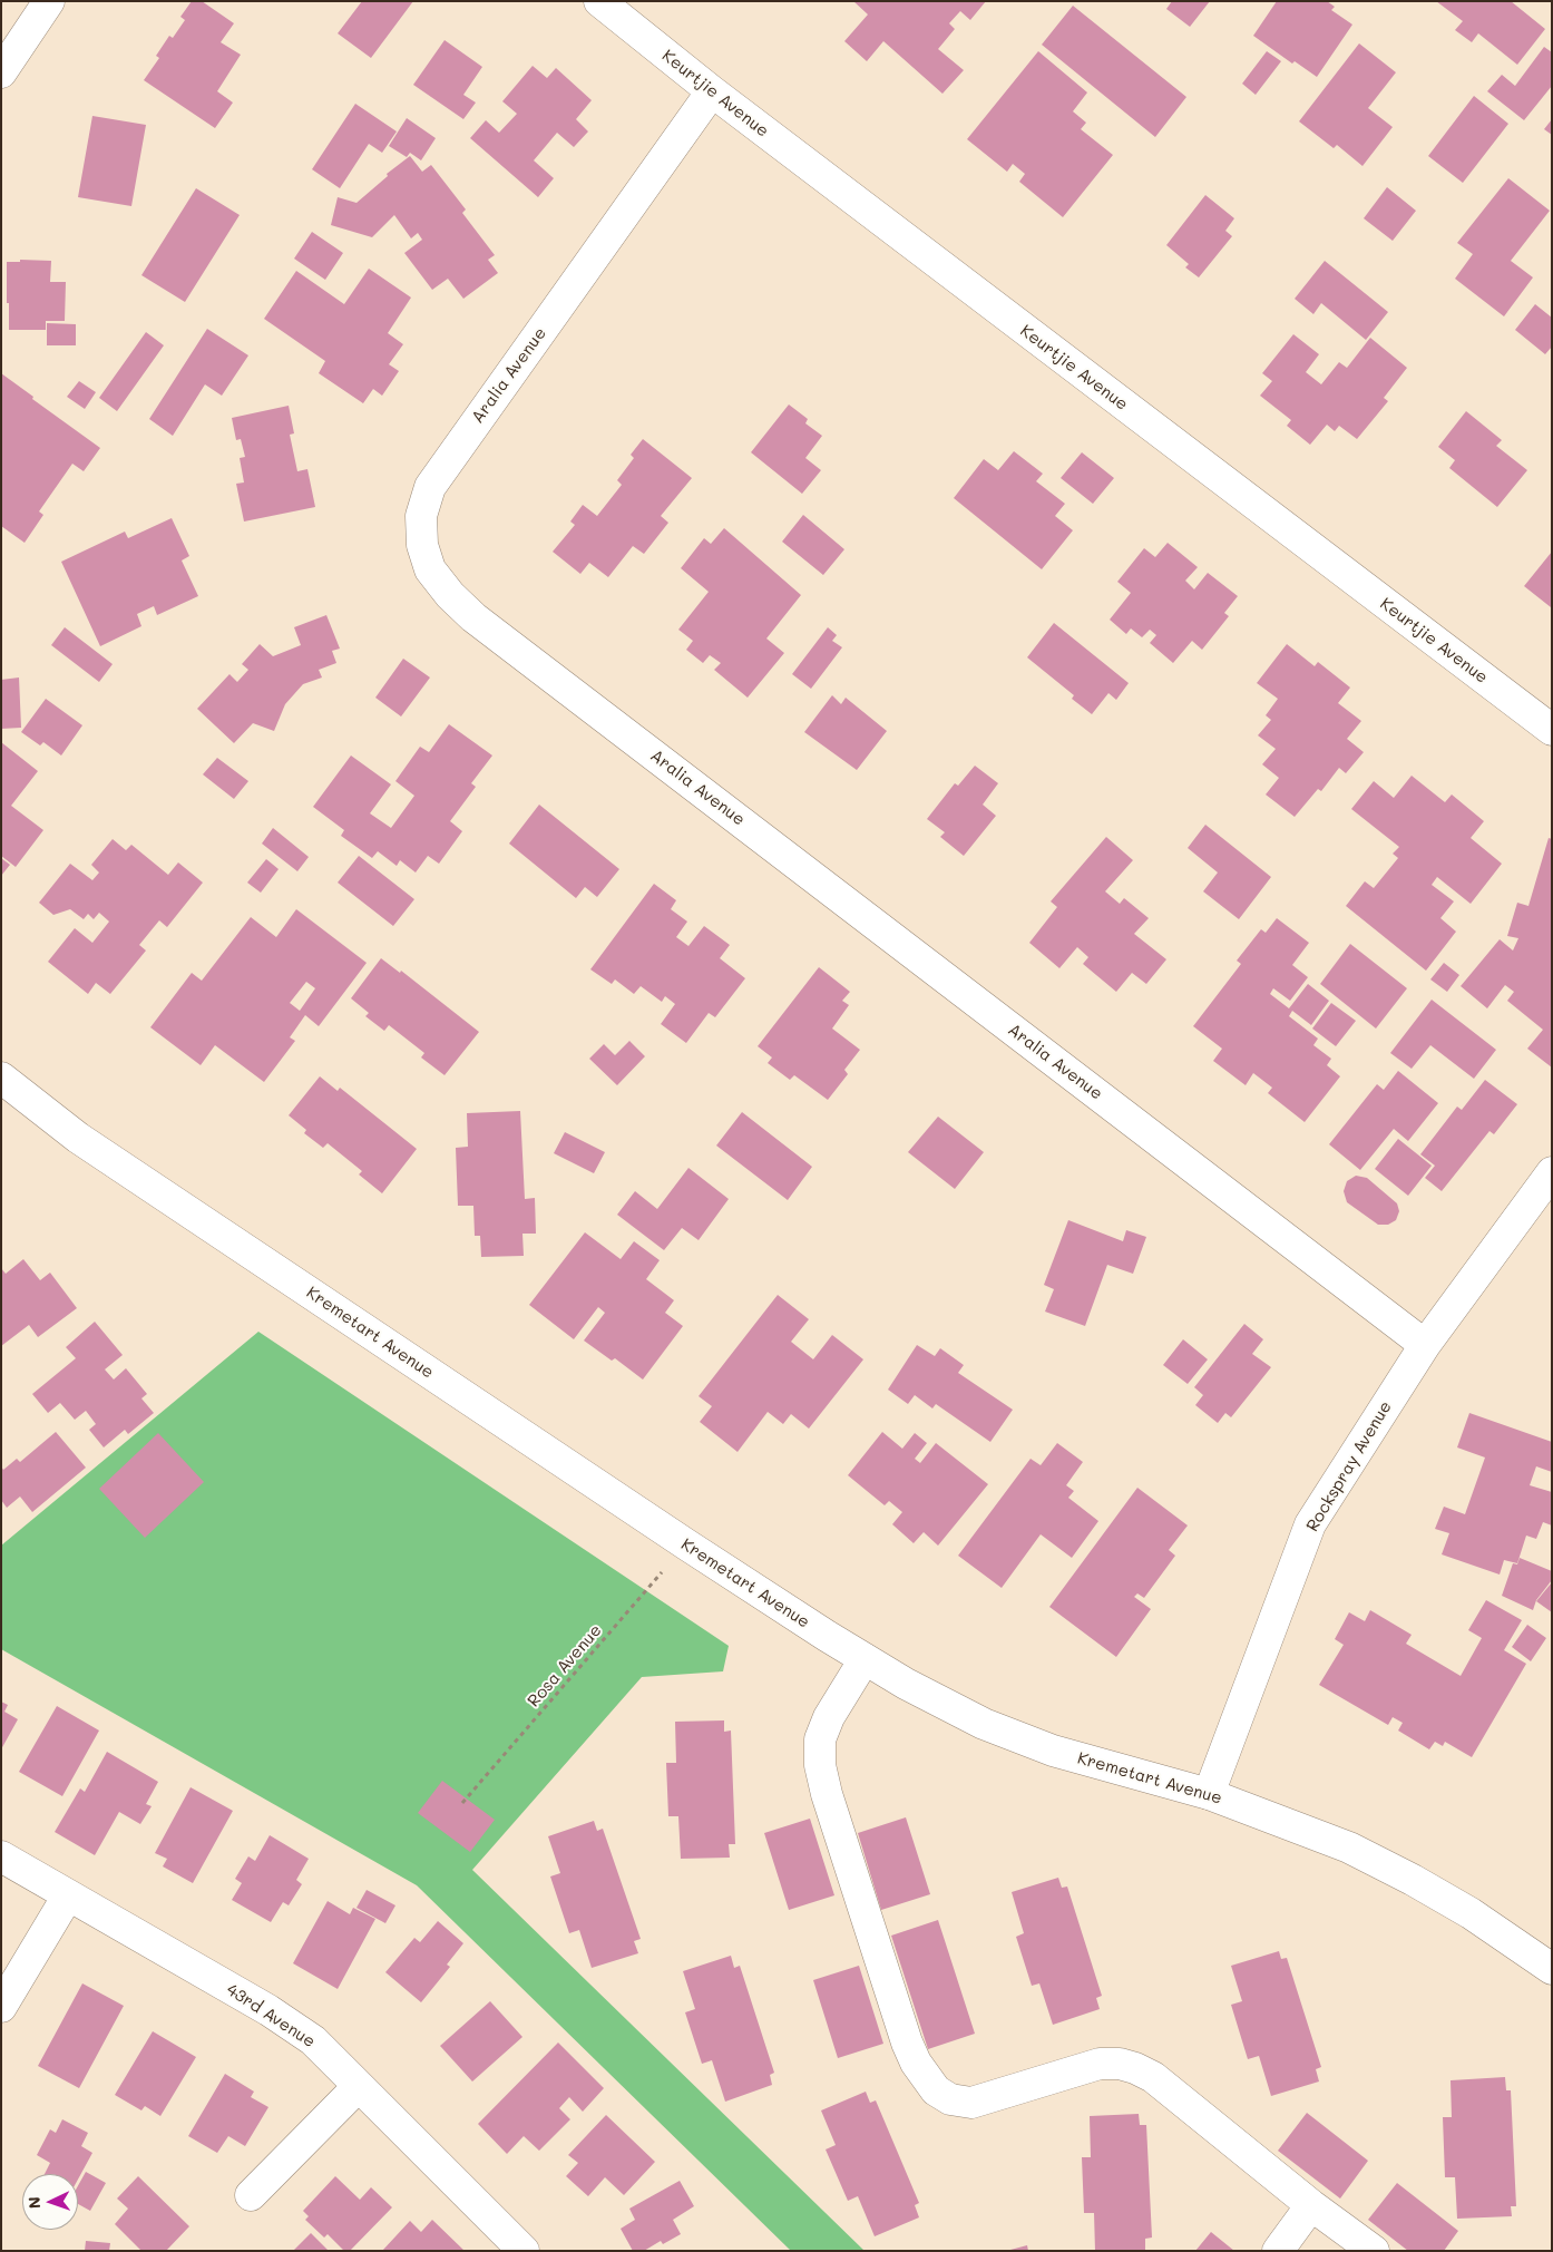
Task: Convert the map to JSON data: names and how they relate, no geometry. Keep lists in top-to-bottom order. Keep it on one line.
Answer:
{"streets":{"street":["Keurtjie Avenue","Aralia Avenue","Kremetart Avenue","Rockspray Avenue","43rd Avenue"],"path":["Rosa Avenue"]},"crossings":[["Keurtjie Avenue","Aralia Avenue"],["Aralia Avenue","Rockspray Avenue"],["Kremetart Avenue","Rockspray Avenue"],["Kremetart Avenue","Rosa Avenue"]],"north":"left"}
